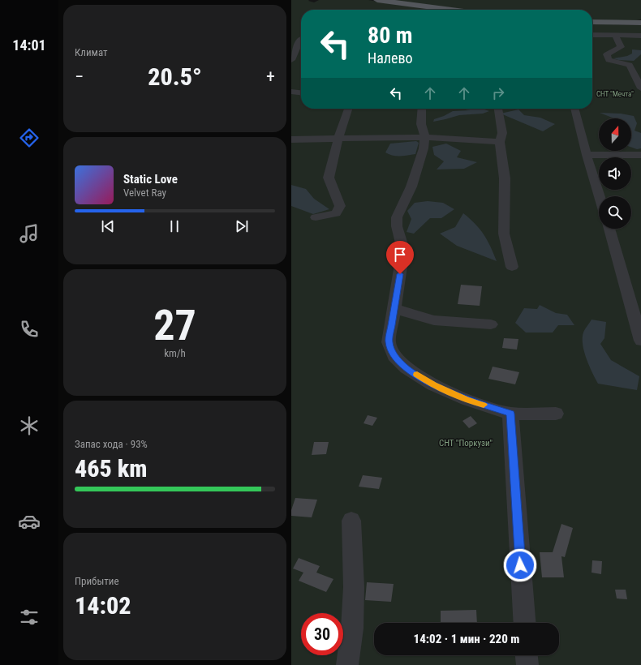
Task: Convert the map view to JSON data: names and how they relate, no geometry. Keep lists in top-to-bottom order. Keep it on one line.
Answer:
{"parks":["СНТ \"Мечта\"","СНТ \"Поркузи\""],"north":"top","page":{"tabs":"14:01","tile":["Климат",["27","km/h"],["Запас хода · 93%","465 km"],["Прибытие","14:02"]],"turn":["80 m","Налево"],"heat":["−","20.5°","+"],"song":["Static Love","Velvet Ray"],"limit":"30","trip":"14:02 · 1 мин · 220 m"}}
